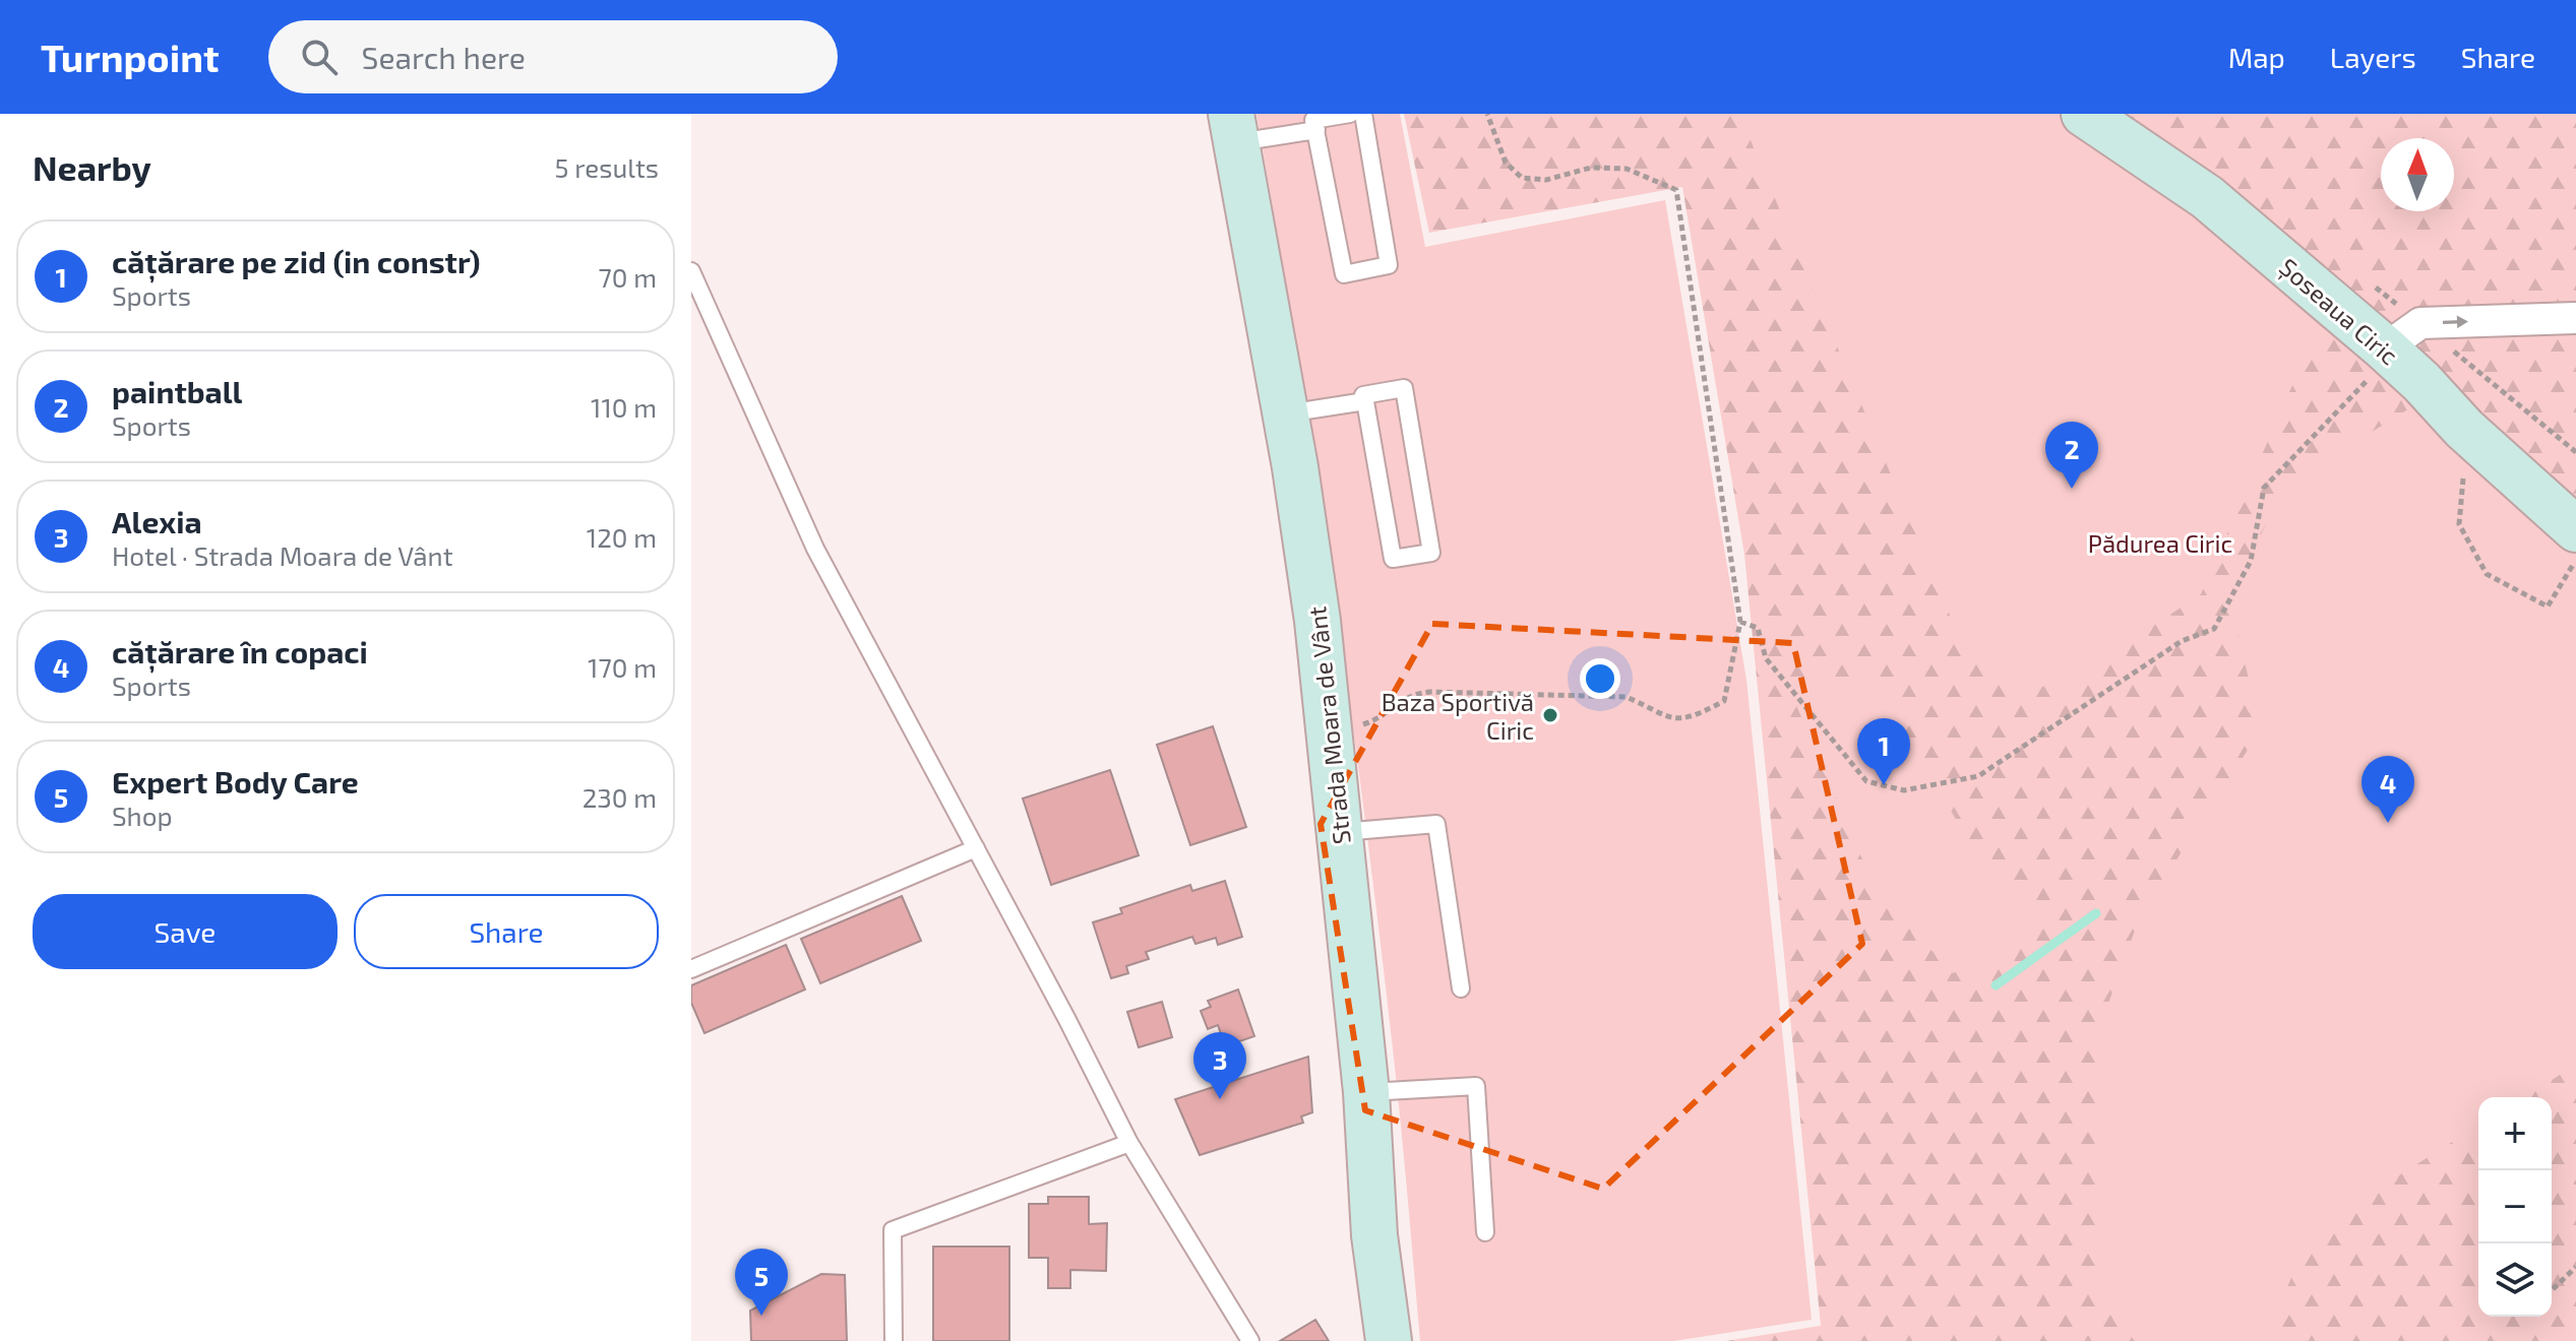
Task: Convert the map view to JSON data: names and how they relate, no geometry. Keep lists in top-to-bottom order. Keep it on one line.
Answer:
{"streets":{"main road":["Șoseaua Ciric","Strada Moara de Vânt"]},"parks":["Pădurea Ciric"],"places":["Baza Sportivă Ciric"],"north":"top","page":{"header":"Turnpoint","search":"Search here","nav":["Map","Layers","Share"],"heading":["Nearby","5 results"],"list":[{"mark":"1","name":"cățărare pe zid (in constr)","note":"Sports","value":"70 m"},{"mark":"2","name":"paintball","note":"Sports","value":"110 m"},{"mark":"3","name":"Alexia","note":"Hotel · Strada Moara de Vânt","value":"120 m"},{"mark":"4","name":"cățărare în copaci","note":"Sports","value":"170 m"},{"mark":"5","name":"Expert Body Care","note":"Shop","value":"230 m"}],"pins":["2","1","4","3","5"],"buttons":["Save","Share"],"map_buttons":["+","−"]}}
